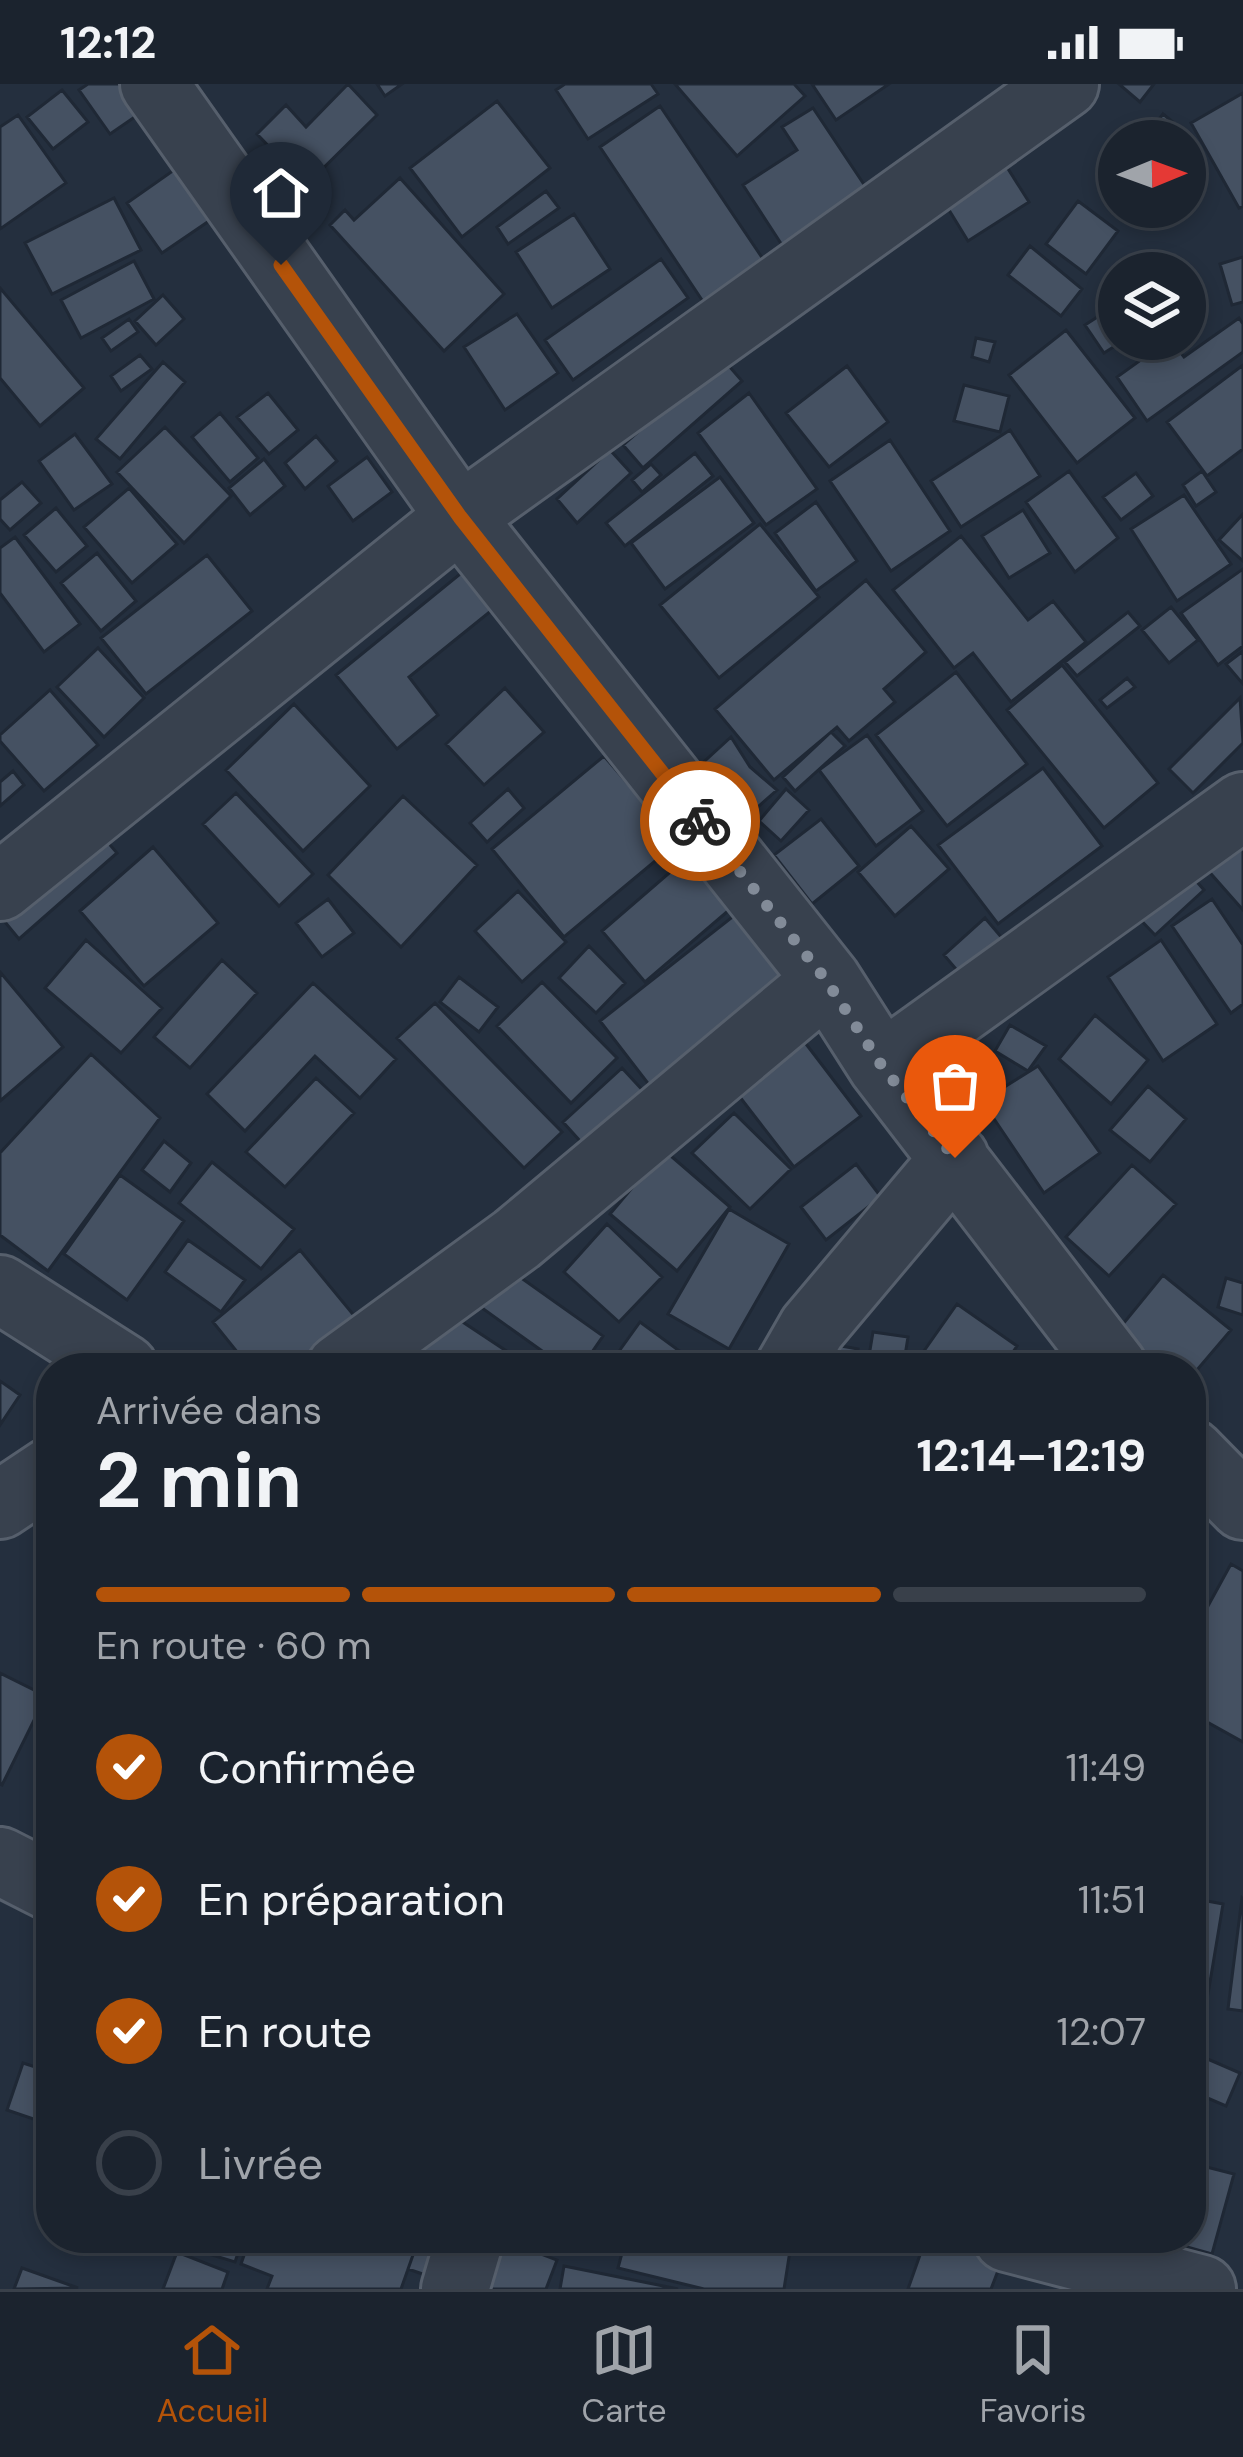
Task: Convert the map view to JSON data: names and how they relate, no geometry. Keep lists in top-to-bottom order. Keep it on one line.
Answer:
{"north":"right","page":{"status":"12:12","heading":["2 min","Arrivée dans","12:14–12:19"],"bar":"En route · 60 m","list":[["Confirmée","11:49"],["En préparation","11:51"],["En route","12:07"],"Livrée"],"tabs":["Accueil","Carte","Favoris"]}}
